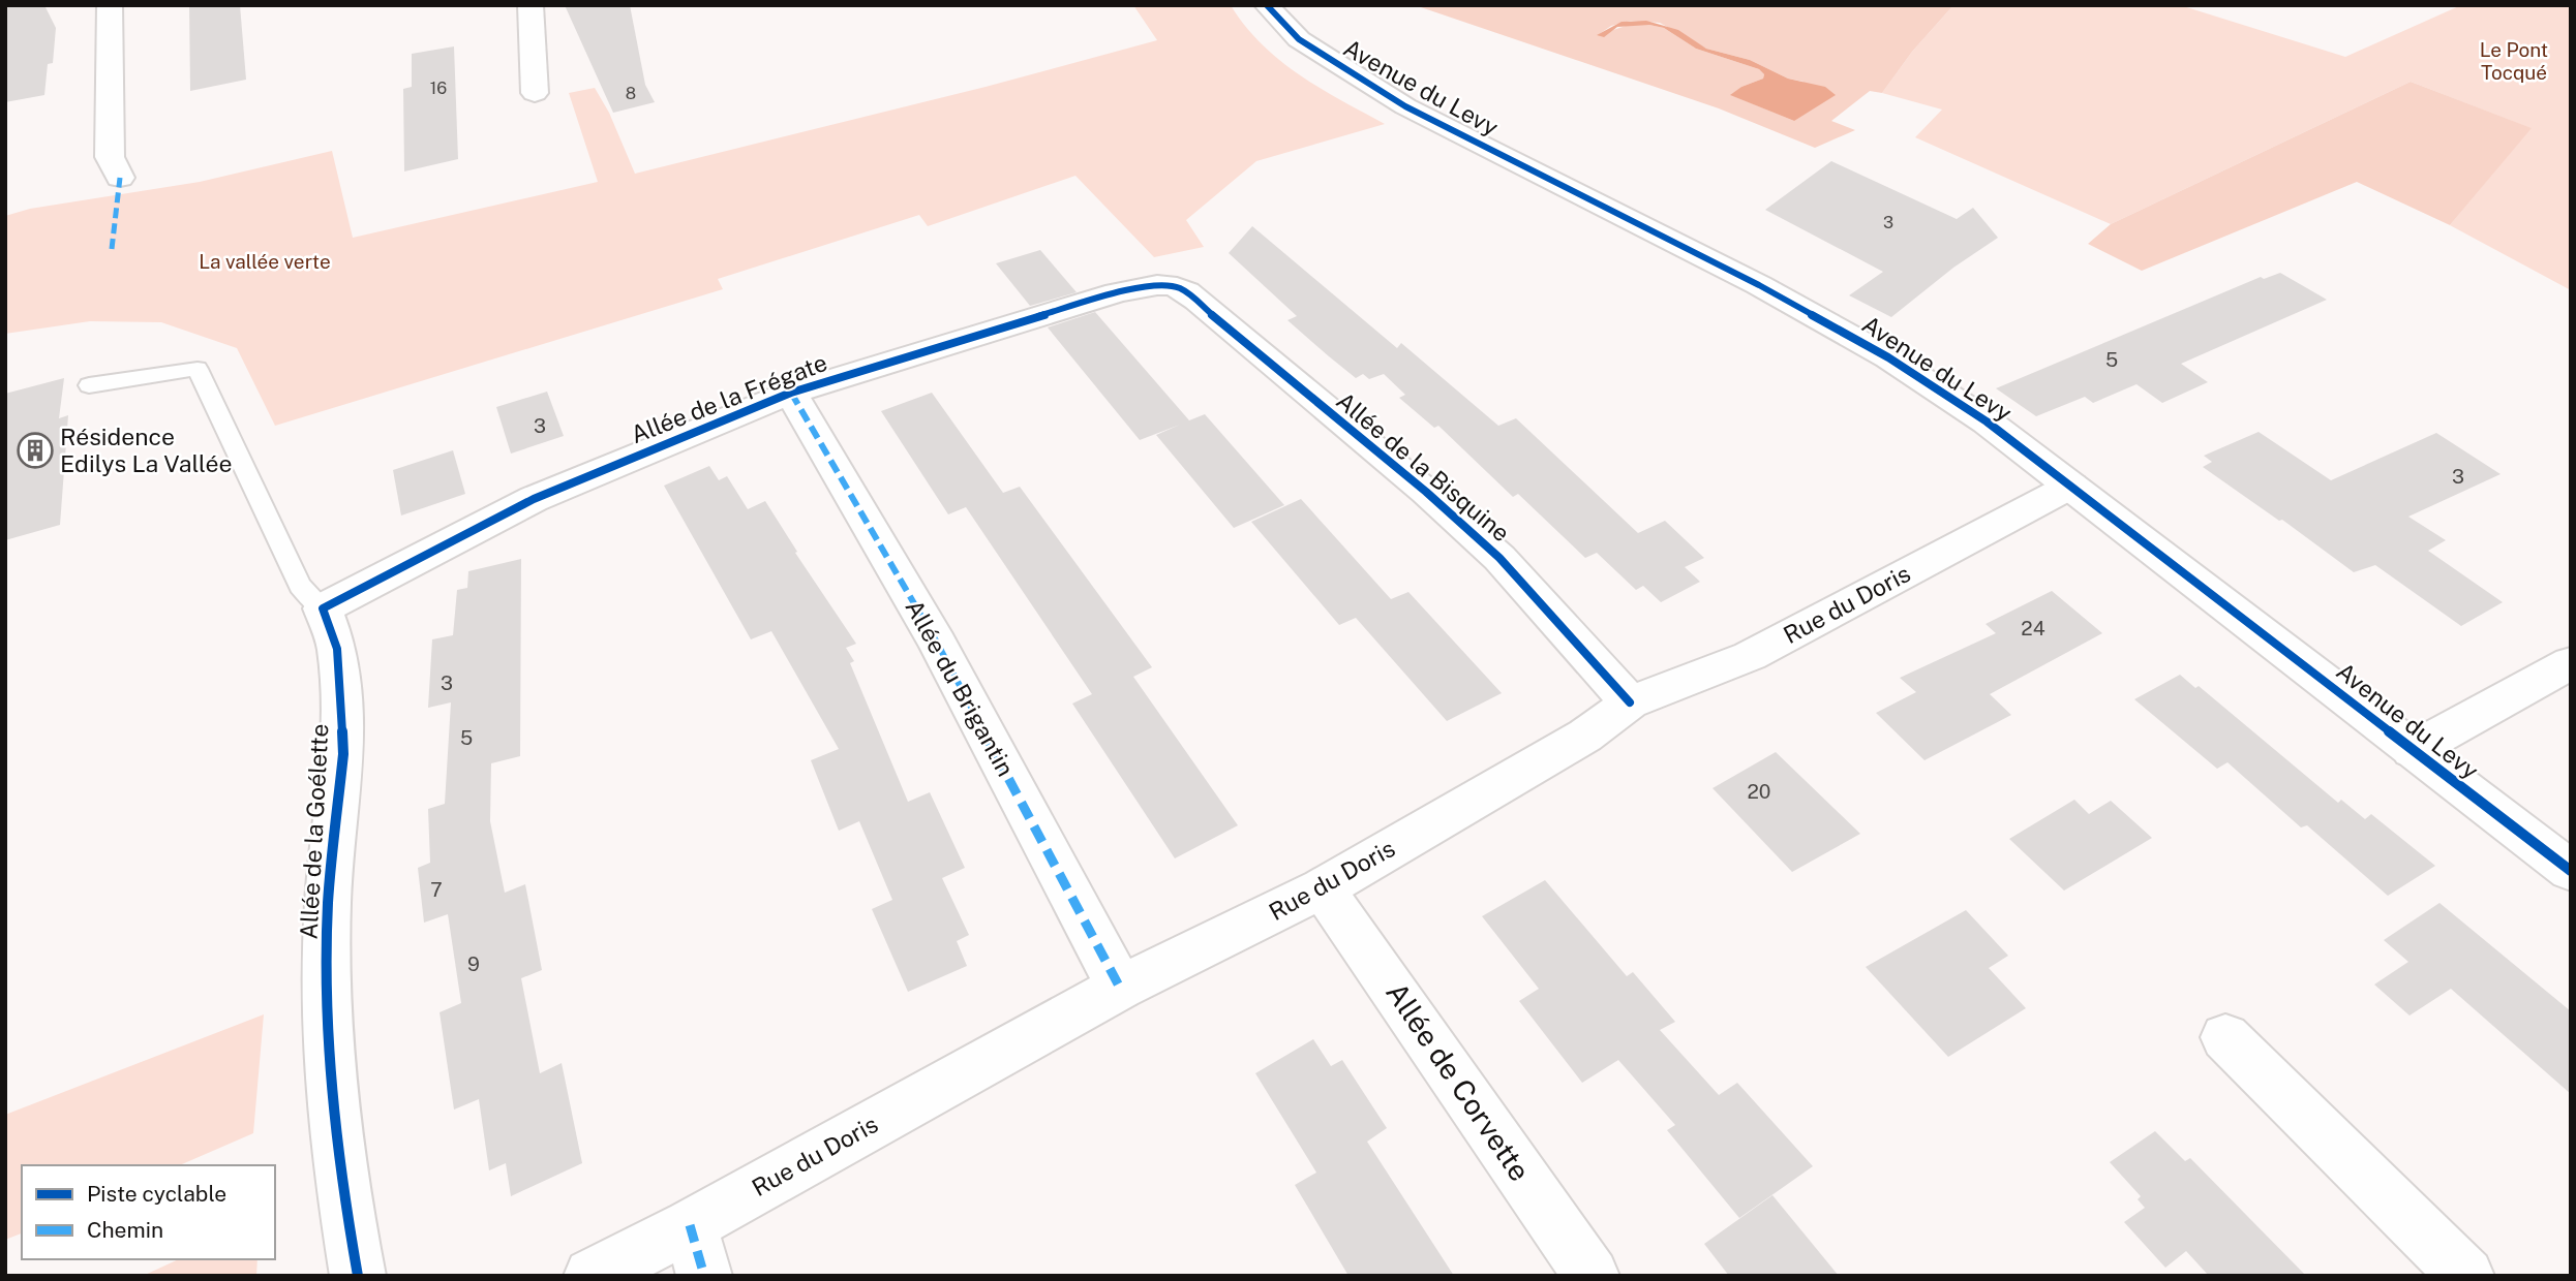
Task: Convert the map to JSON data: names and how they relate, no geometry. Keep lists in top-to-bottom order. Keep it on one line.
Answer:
{"streets":{"street":["Avenue du Levy","Allée de la Frégate","Allée de la Bisquine","Rue du Doris","Allée du Brigantin","Allée de la Goélette","Allée de Corvette"]},"crossings":[["Avenue du Levy","Rue du Doris"],["Allée de la Frégate","Allée de la Bisquine"],["Allée de la Frégate","Allée du Brigantin"],["Allée de la Frégate","Allée de la Goélette"],["Allée de la Bisquine","Rue du Doris"],["Rue du Doris","Allée du Brigantin"],["Rue du Doris","Allée de Corvette"]],"parks":["Le Pont Tocqué","La vallée verte"],"places":{"building":["Résidence Edilys La Vallée"]},"house_numbers":["16","8","3","5","3","3","24","3","5","20","7","9"],"legend":["Piste cyclable","Chemin"]}
